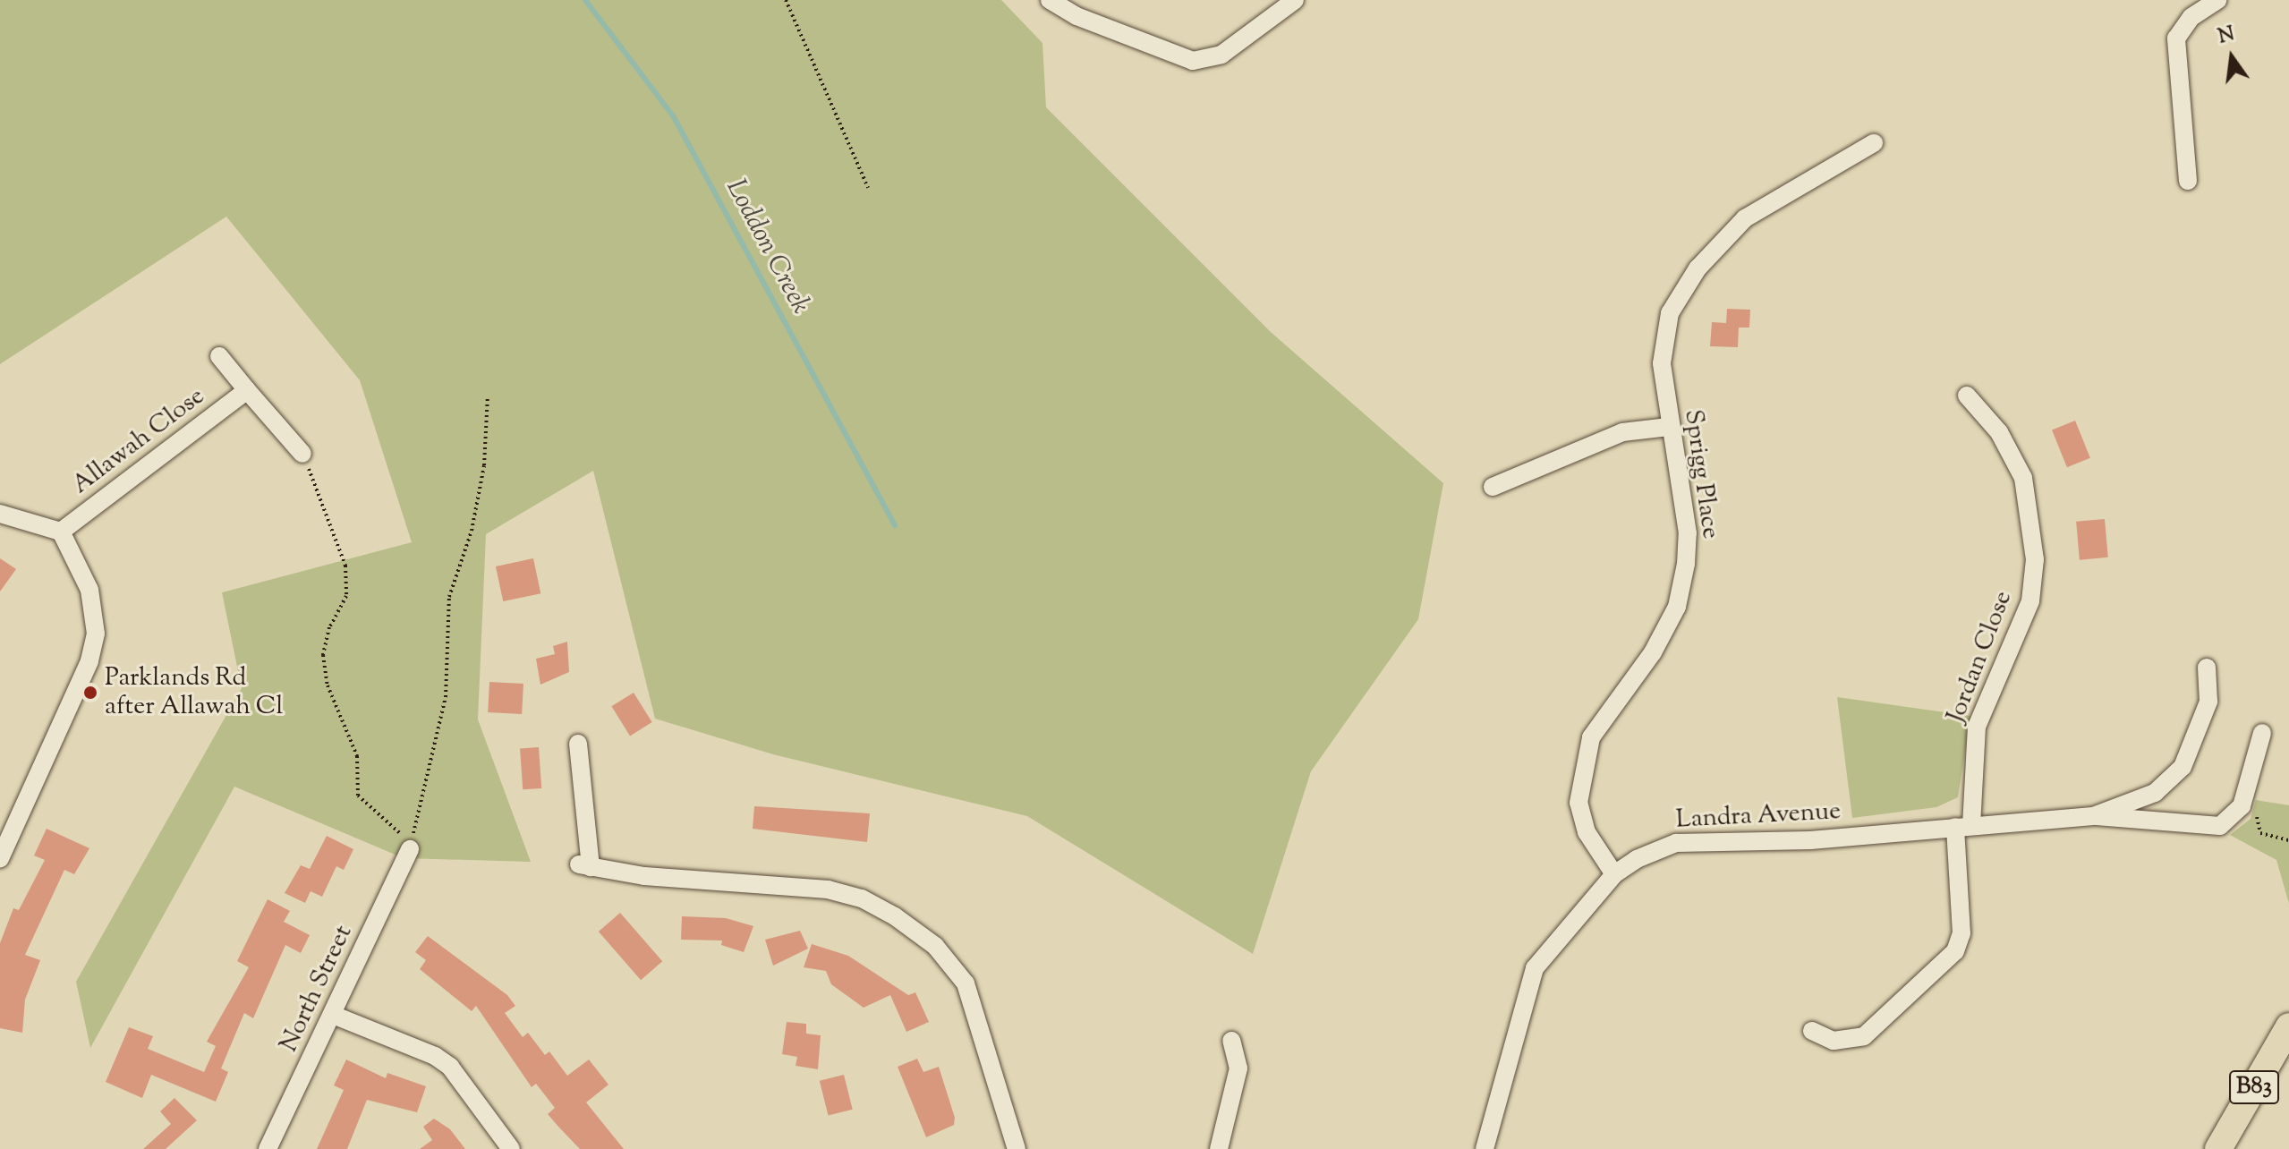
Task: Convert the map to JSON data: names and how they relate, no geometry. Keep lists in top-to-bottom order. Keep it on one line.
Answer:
{"streets":{"main road":["B83"],"street":["Allawah Close","Sprigg Place","Jordan Close","Landra Avenue","North Street"]},"crossings":[["Sprigg Place","Landra Avenue"],["Jordan Close","Landra Avenue"]],"water":["Loddon Creek"],"places":["Parklands Rd after Allawah Cl"],"north":"top"}
